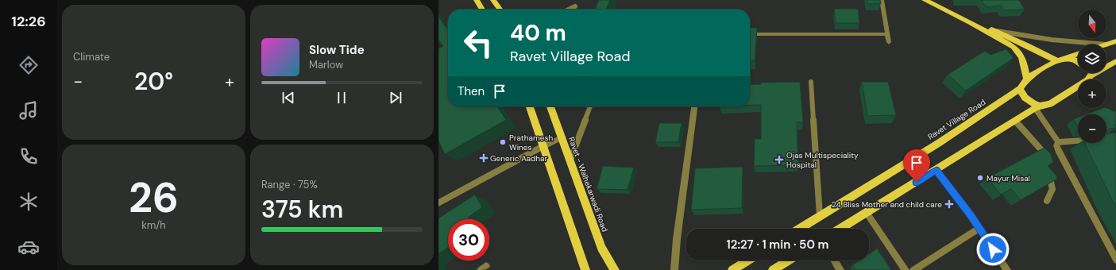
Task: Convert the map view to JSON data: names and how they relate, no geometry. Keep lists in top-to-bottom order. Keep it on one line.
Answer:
{"streets":{"main road":["Ravet Village Road","Ravet - Walhekarwadi Road"]},"places":{"other":["Prathamesh Wines","Mayur Misal"],"health":["Generic Aadhar","Ojas Multispeciality Hospital","24 Bliss Mother and child care"]},"north":"bottom","page":{"tabs":"12:26","tile":["Climate",["26","km/h"],["Range · 75%","375 km"]],"map_buttons":["+","−"],"turn":["40 m","Ravet Village Road"],"song":["Slow Tide","Marlow"],"heat":["−","20°","+"],"then":"Then","limit":"30","trip":"12:27 · 1 min · 50 m"}}
